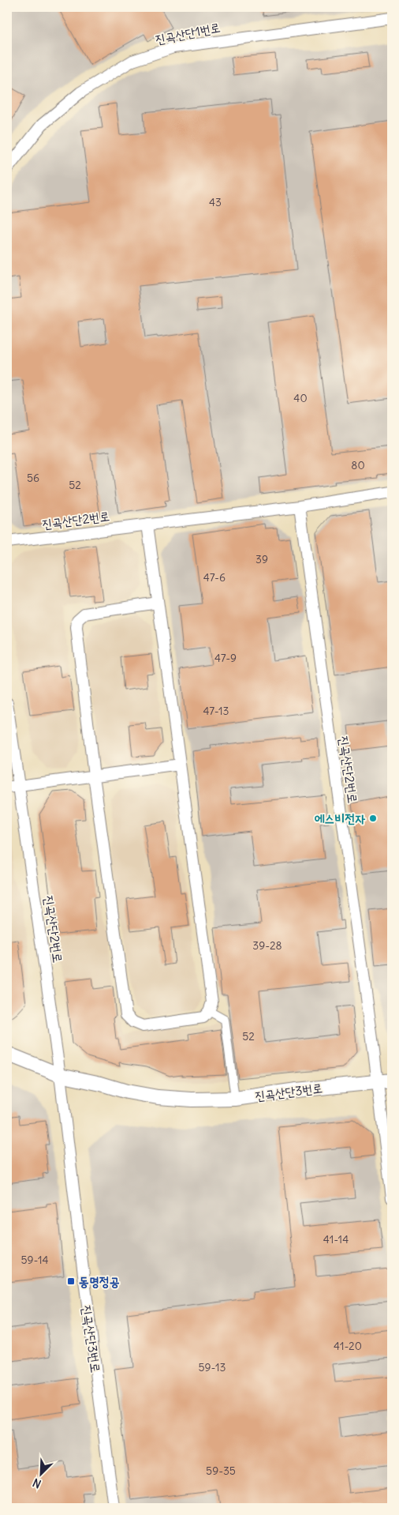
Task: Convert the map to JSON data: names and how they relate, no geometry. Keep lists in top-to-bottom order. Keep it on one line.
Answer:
{"streets":{"street":["진곡산단1번로","진곡산단2번로","진곡산단3번로"]},"crossings":[["진곡산단2번로","진곡산단3번로"]],"places":{"other":["에스비전자"],"transit":["동명정공"]},"house_numbers":["43","40","80","56","52","39","47-6","47-9","47-13","39-28","52","41-14","59-14","41-20","59-13","59-35"],"north":"bottom left"}
